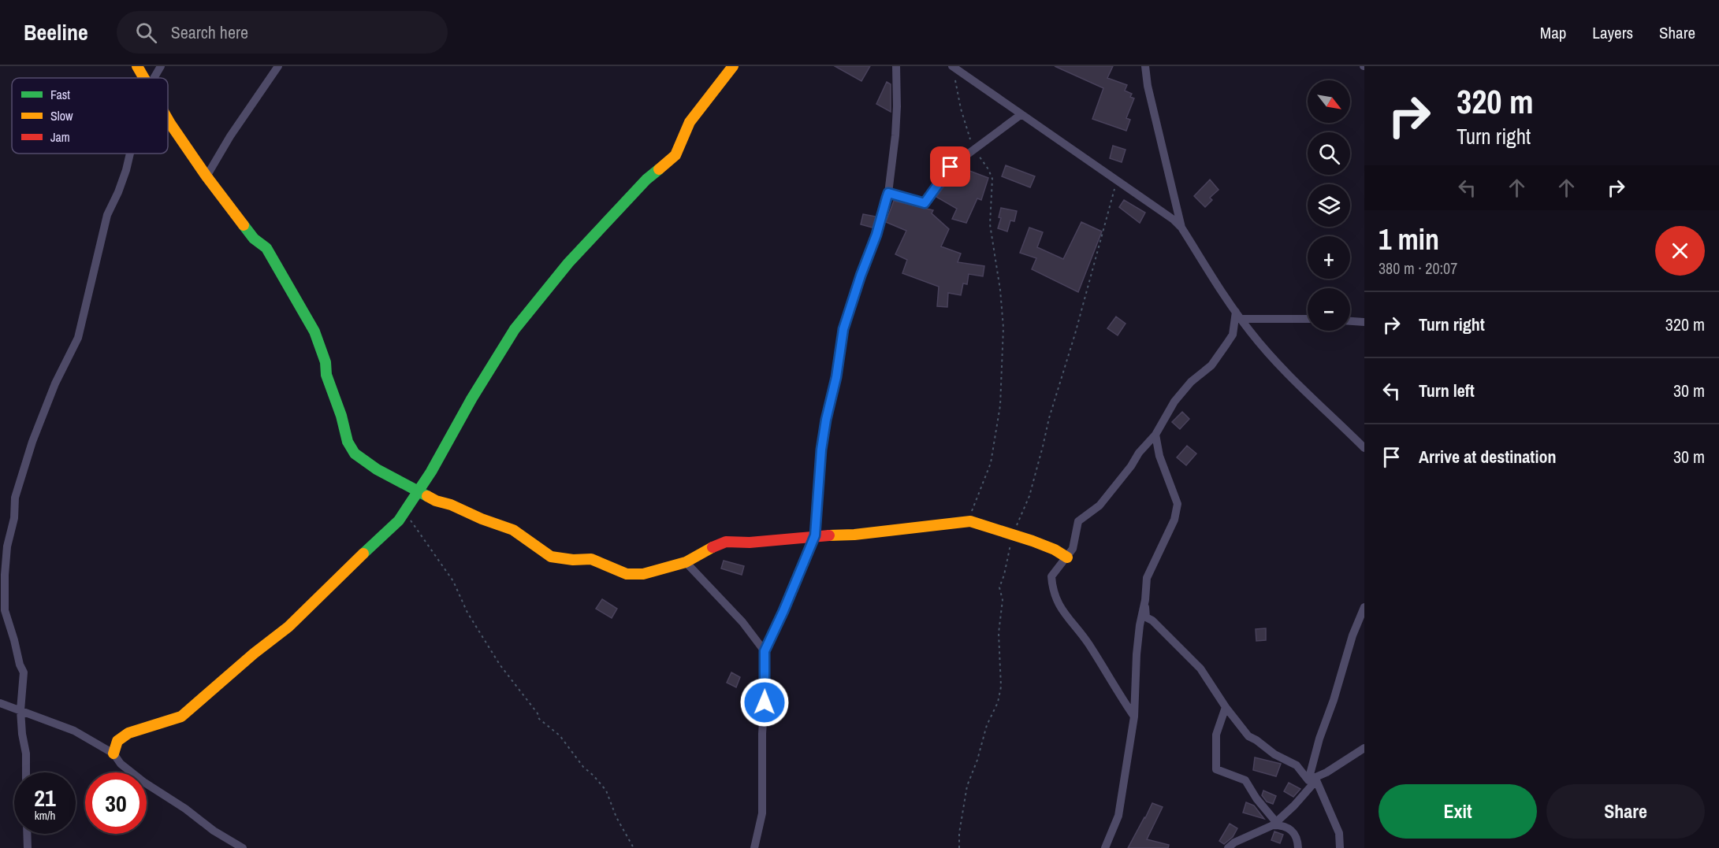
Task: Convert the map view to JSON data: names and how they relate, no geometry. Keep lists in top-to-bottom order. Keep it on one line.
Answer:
{"legend":["Fast","Slow","Jam"],"north":"bottom right","page":{"header":"Beeline","search":"Search here","nav":["Map","Layers","Share"],"turn":["320 m","Turn right"],"map_buttons":["+","−"],"heading":["1 min","380 m · 20:07"],"list":[{"name":"Turn right","value":"320 m"},{"name":"Turn left","value":"30 m"},{"name":"Arrive at destination","value":"30 m"}],"speed":"21 km/h","limit":"30","buttons":["Exit","Share"]}}
